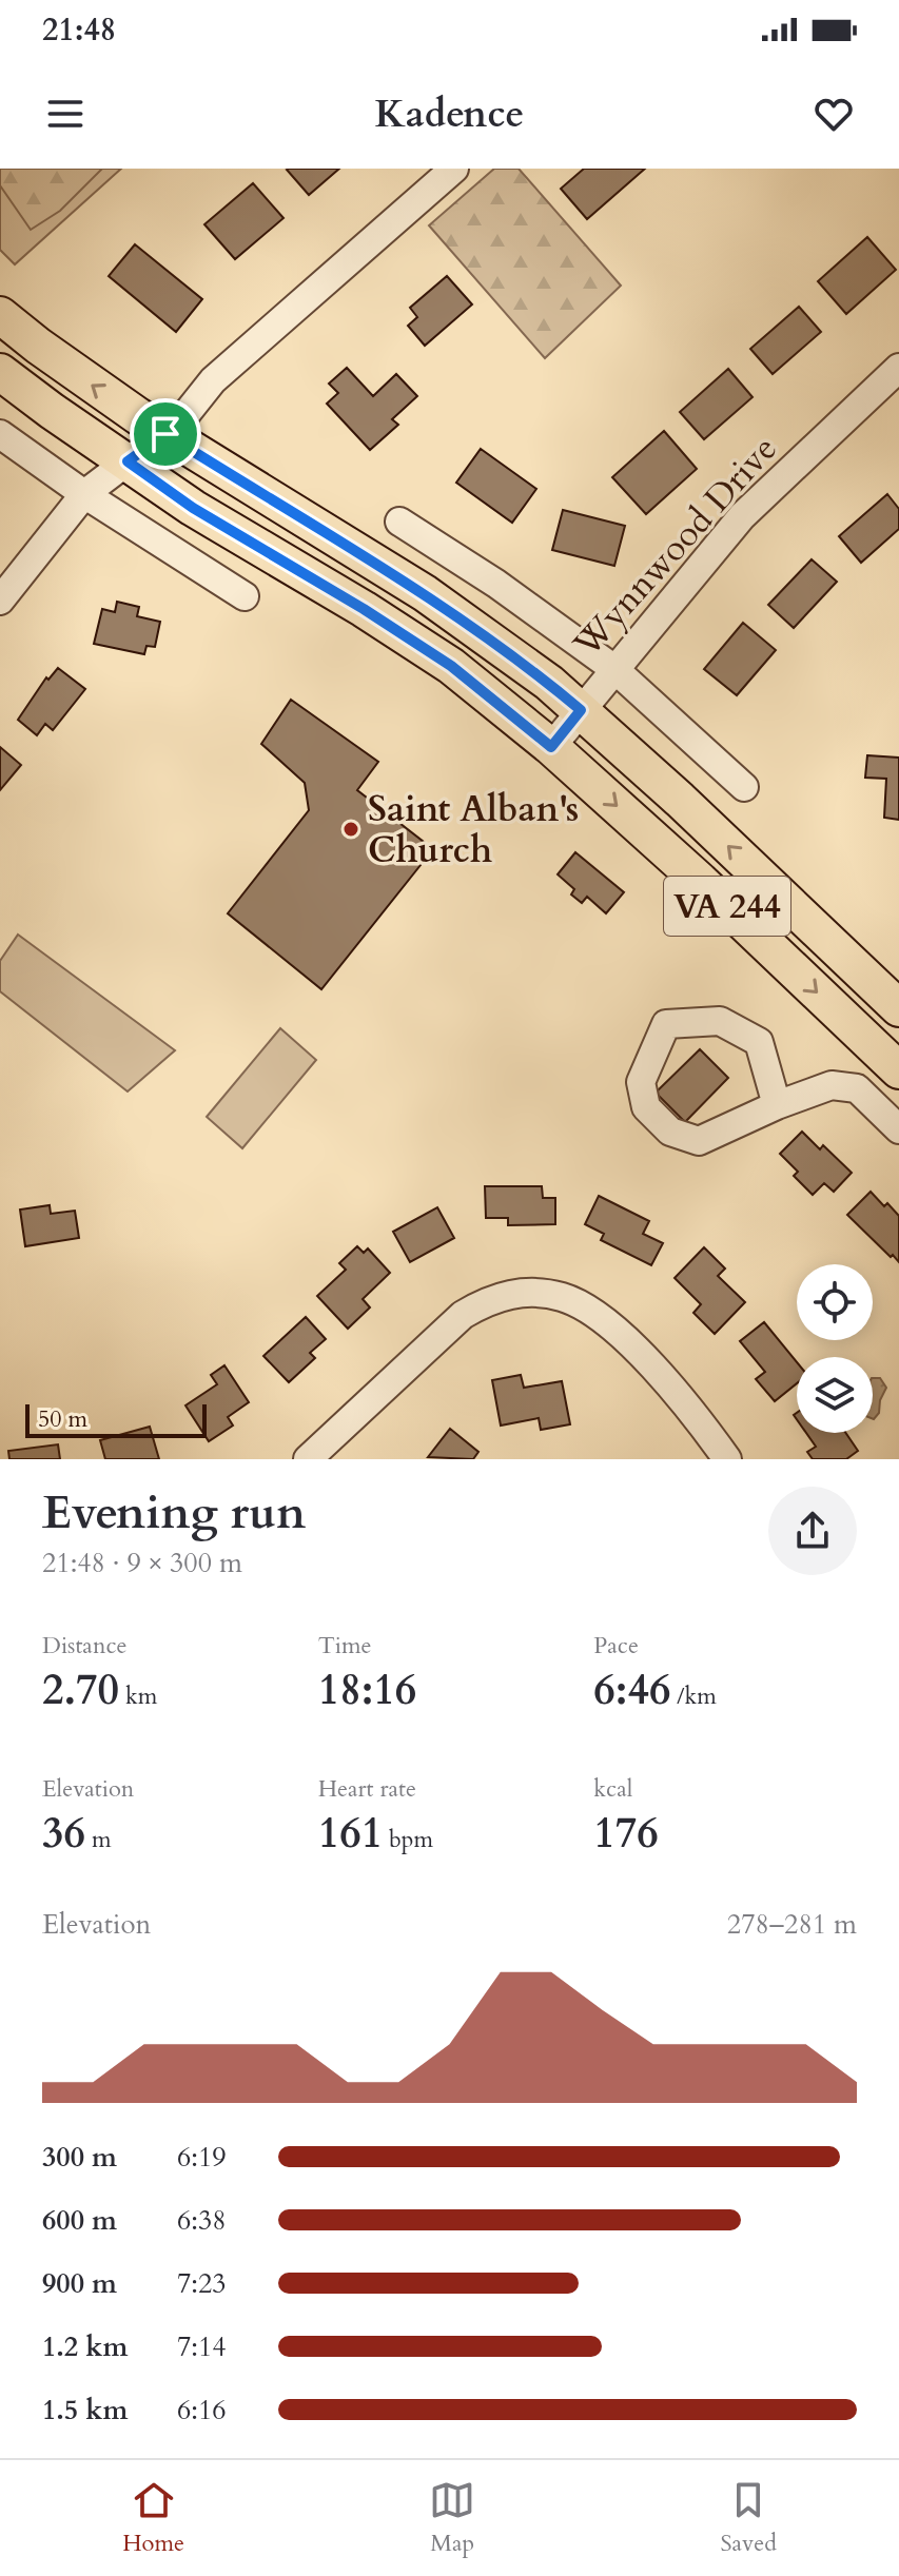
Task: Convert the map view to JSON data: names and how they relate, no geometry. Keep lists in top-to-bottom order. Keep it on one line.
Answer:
{"streets":{"main road":["VA 244"],"street":["Wynnwood Drive"]},"crossings":[["Wynnwood Drive","VA 244"]],"places":["Saint Alban's Church"],"scale_bar":"50 m","page":{"status":"21:48","header":"Kadence","scale":"50 m","heading":["Evening run","21:48 · 9 × 300 m"],"stats":[["Distance","2.70 km"],["Time","18:16"],["Pace","6:46 /km"],["Elevation","36 m"],["Heart rate","161 bpm"],["kcal","176"]],"chart":["Elevation","278–281 m"],"list":[{"name":"300 m","note":"6:19"},{"name":"600 m","note":"6:38"},{"name":"900 m","note":"7:23"},{"name":"1.2 km","note":"7:14"},{"name":"1.5 km","note":"6:16"}],"tabs":["Home","Map","Saved"]}}
